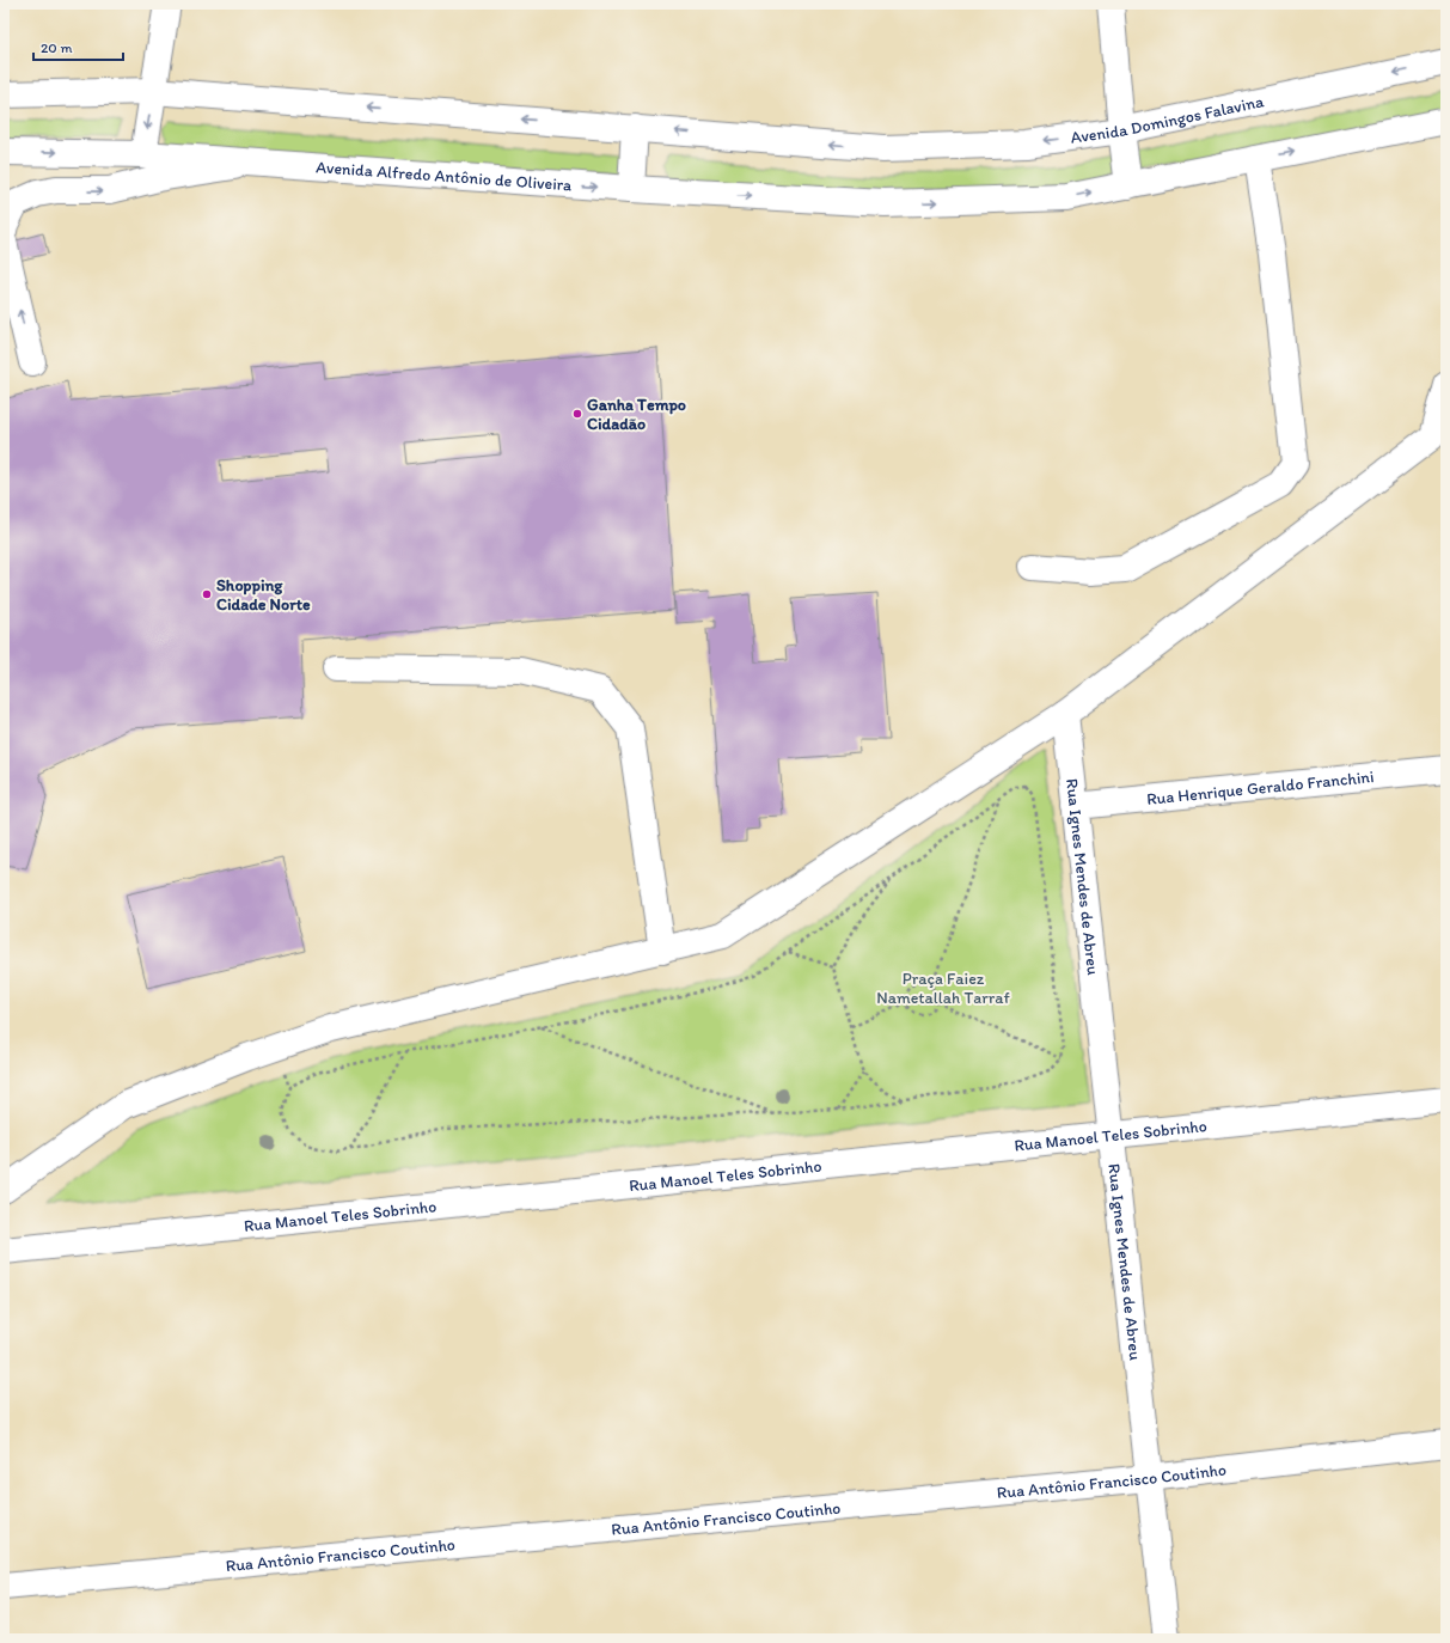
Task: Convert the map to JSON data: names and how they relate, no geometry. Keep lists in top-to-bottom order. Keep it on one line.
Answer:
{"streets":{"street":["Avenida Domingos Falavina","Avenida Alfredo Antônio de Oliveira","Rua Henrique Geraldo Franchini","Rua Ignes Mendes de Abreu","Rua Manoel Teles Sobrinho","Rua Antônio Francisco Coutinho"]},"crossings":[["Rua Henrique Geraldo Franchini","Rua Ignes Mendes de Abreu"],["Rua Ignes Mendes de Abreu","Rua Manoel Teles Sobrinho"],["Rua Ignes Mendes de Abreu","Rua Antônio Francisco Coutinho"]],"parks":["Praça Faiez Nametallah Tarraf"],"places":["Ganha Tempo Cidadão","Shopping Cidade Norte"],"scale_bar":"20 m"}
